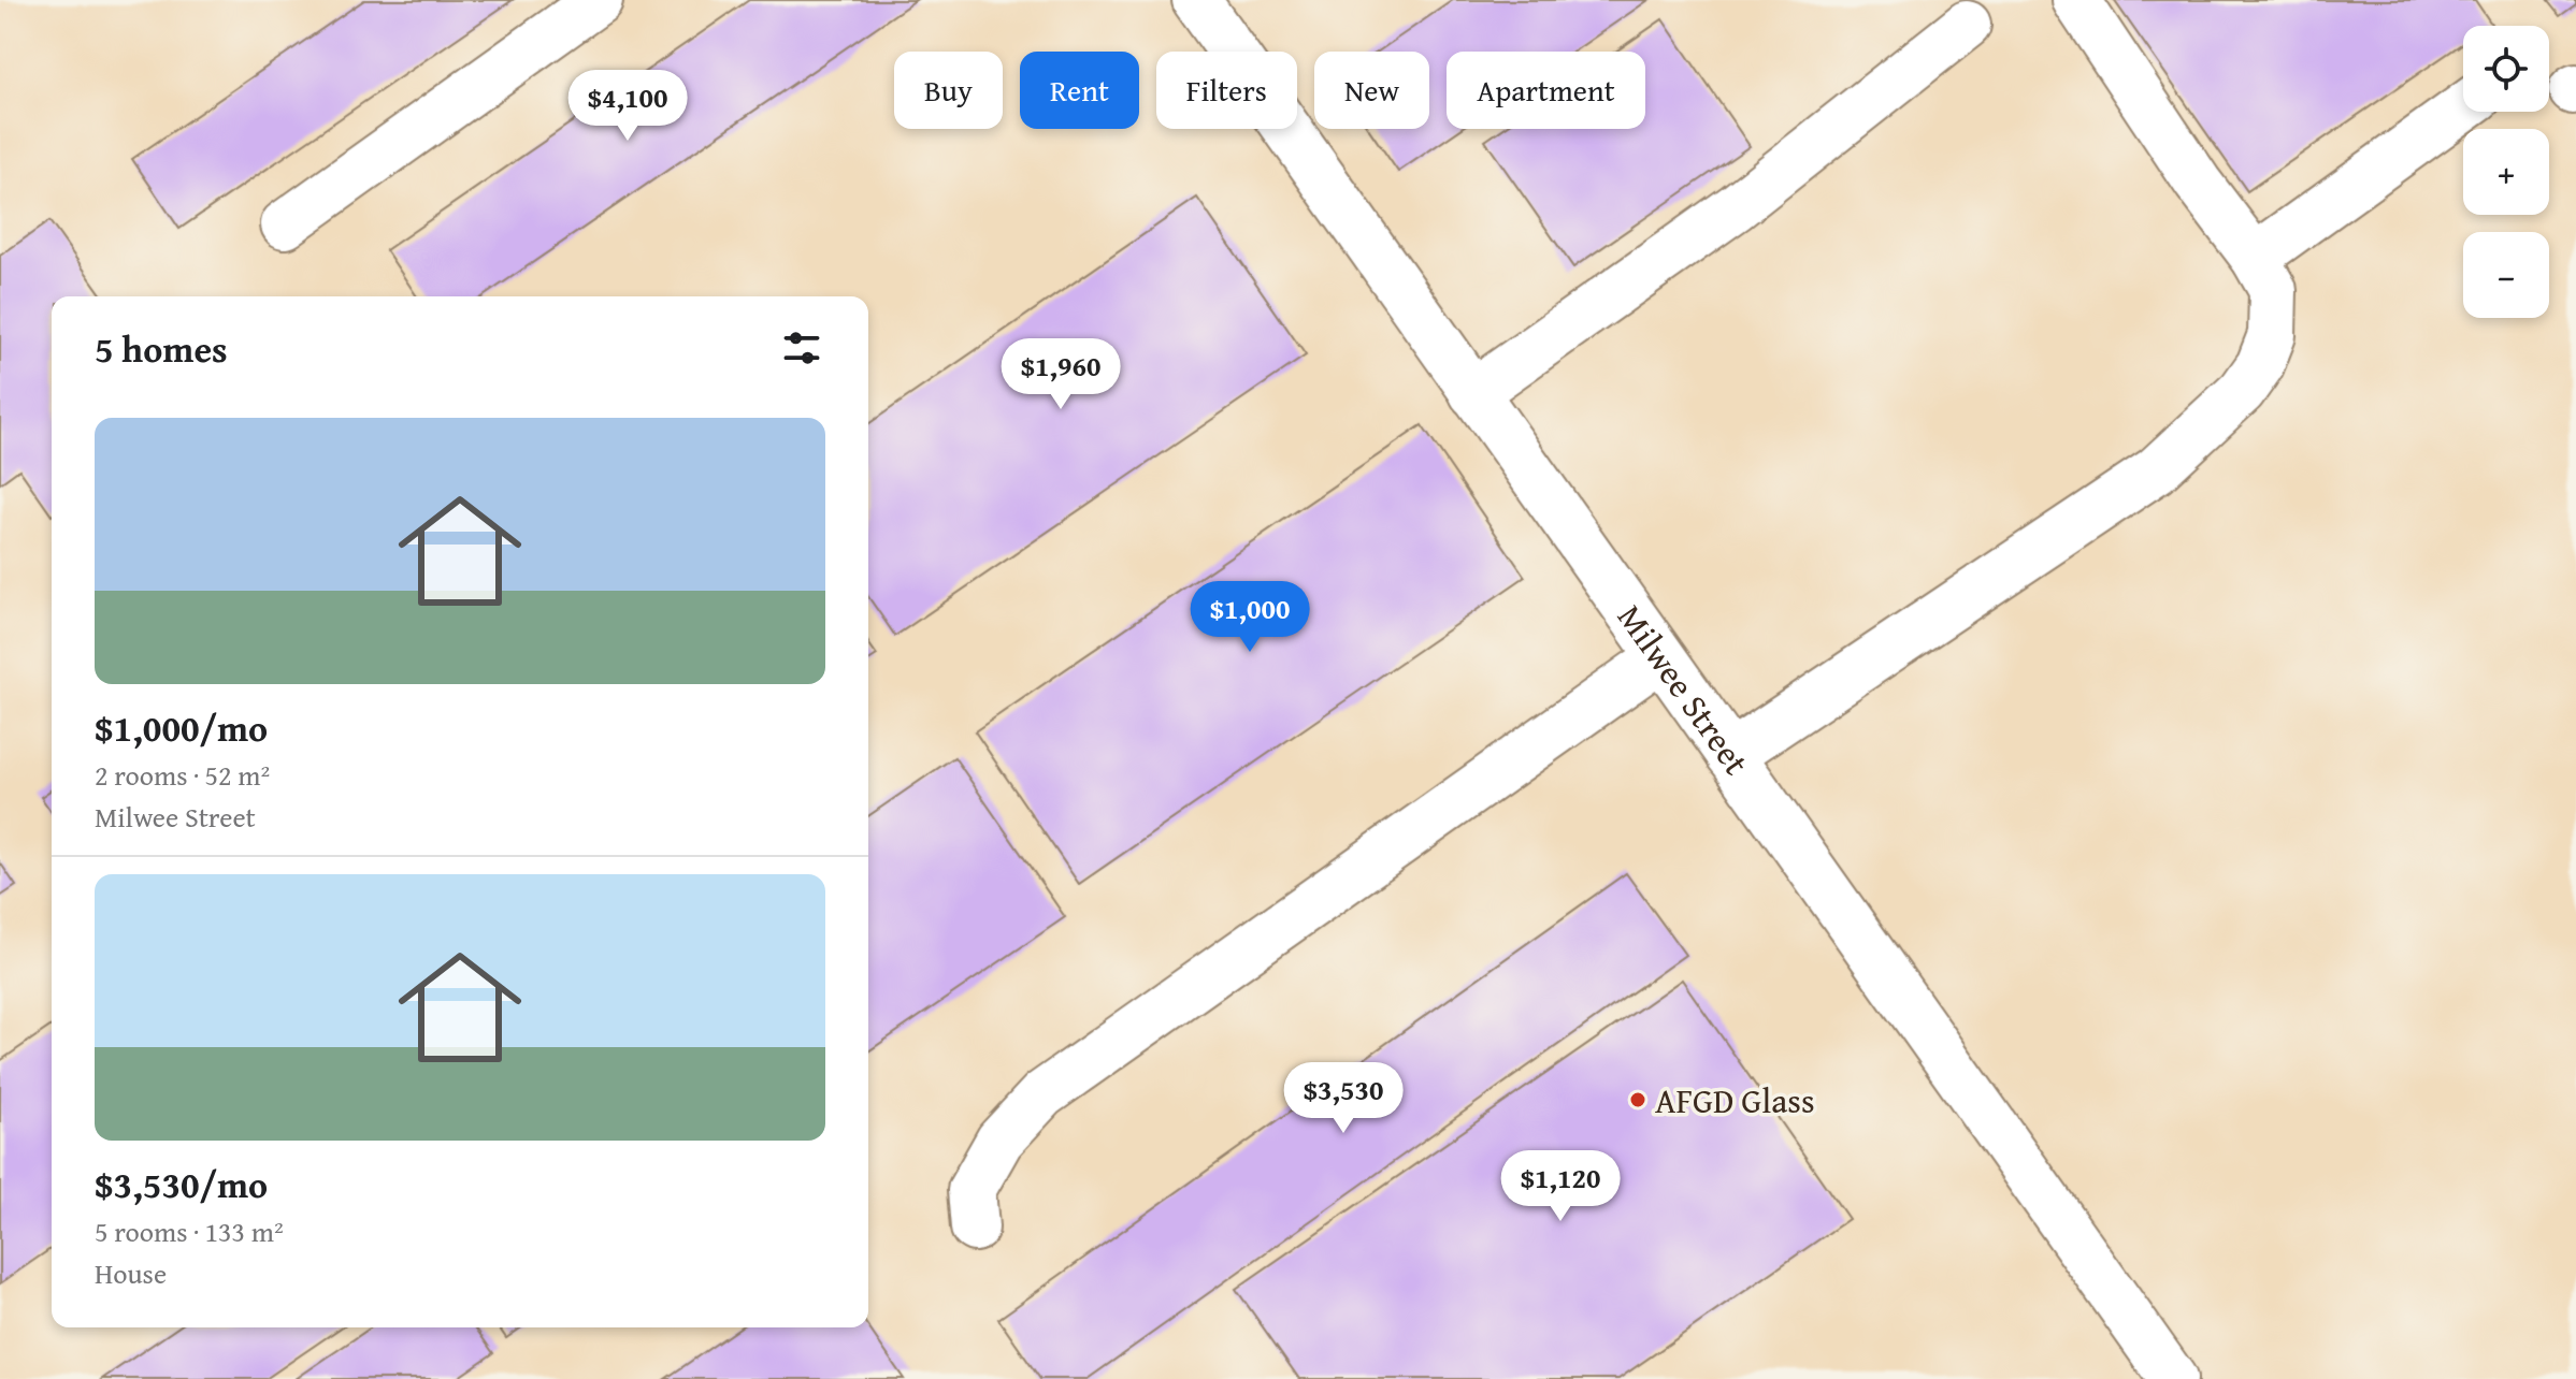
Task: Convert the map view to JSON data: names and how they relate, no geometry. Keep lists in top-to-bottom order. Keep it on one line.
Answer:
{"streets":{"street":["Milwee Street"]},"places":["AFGD Glass"],"page":{"map_buttons":["+","−"],"chip":["Buy","Rent","Filters","New","Apartment"],"price":["$4,100","$1,960","$1,000","$3,530","$1,120"],"heading":"5 homes","list":[{"name":"$1,000/mo","note":"2 rooms · 52 m² · Milwee Street"},{"name":"$3,530/mo","note":"5 rooms · 133 m² · House"}]}}
